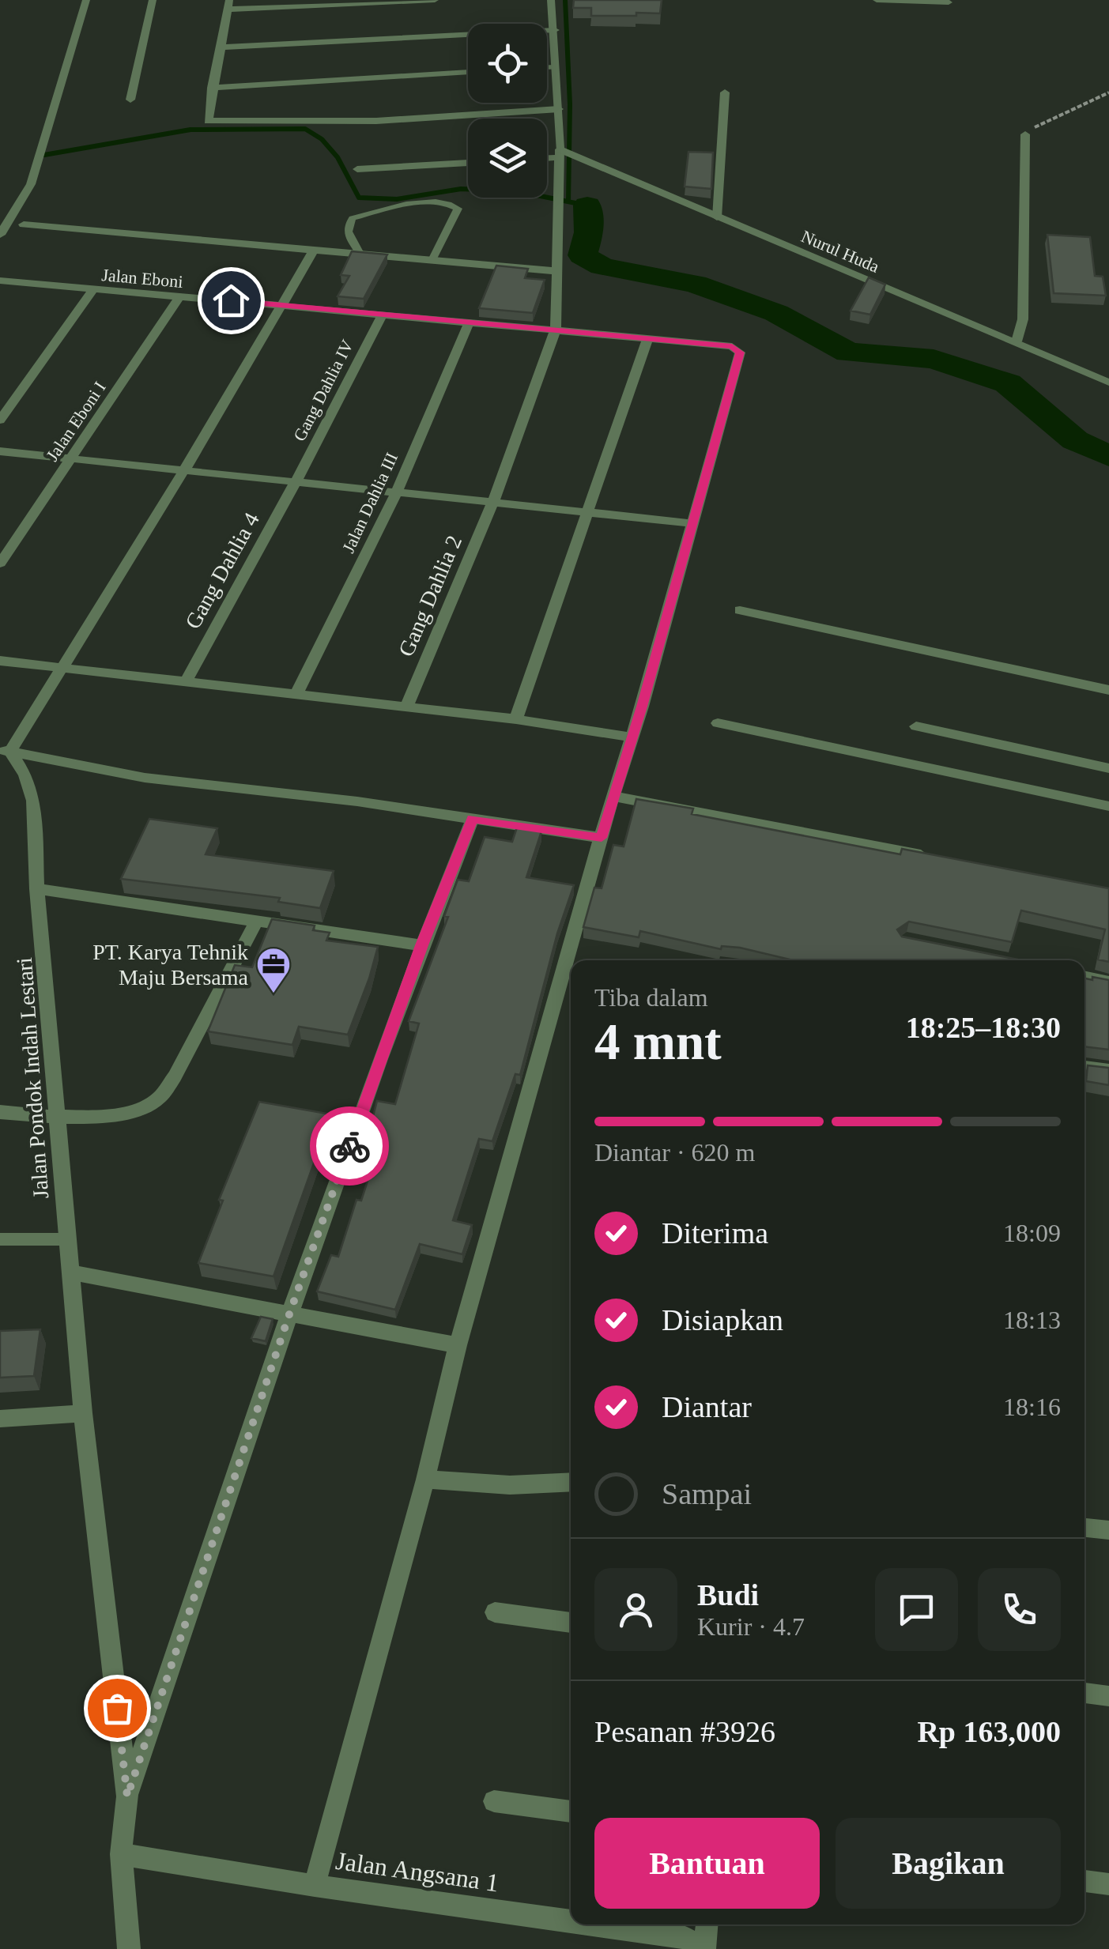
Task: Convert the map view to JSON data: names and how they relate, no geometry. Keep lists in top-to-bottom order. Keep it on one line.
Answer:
{"streets":{"street":["Nurul Huda","Jalan Eboni","Gang Dahlia IV","Jalan Eboni I","Jalan Dahlia III","Gang Dahlia 4","Gang Dahlia 2","Jalan Pondok Indah Lestari","Jalan Angsana 1"]},"crossings":[["Nurul Huda","Gang Dahlia 2"],["Jalan Eboni","Gang Dahlia IV"],["Jalan Eboni","Jalan Eboni I"],["Jalan Eboni","Jalan Dahlia III"],["Jalan Eboni","Gang Dahlia 2"],["Gang Dahlia IV","Gang Dahlia 4"],["Jalan Pondok Indah Lestari","Jalan Angsana 1"]],"places":{"office":["PT. Karya Tehnik Maju Bersama"]},"page":{"heading":["4 mnt","Tiba dalam","18:25–18:30"],"panel":["Budi","Kurir · 4.7","Pesanan #3926","Rp 163,000"],"bar":"Diantar · 620 m","list":[["Diterima","18:09"],["Disiapkan","18:13"],["Diantar","18:16"],"Sampai"],"buttons":["Bantuan","Bagikan"]}}
